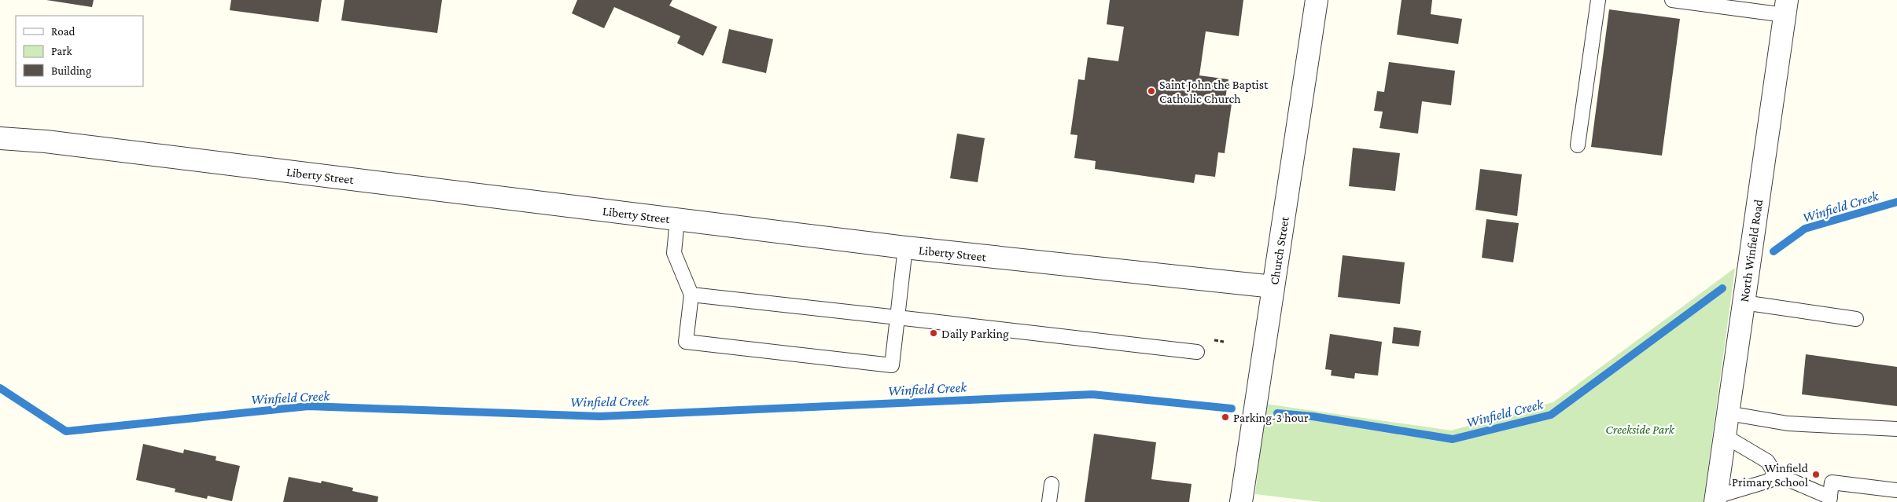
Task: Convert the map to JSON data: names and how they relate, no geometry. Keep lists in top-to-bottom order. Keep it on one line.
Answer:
{"streets":{"street":["Liberty Street","Church Street","North Winfield Road"]},"crossings":[["Liberty Street","Church Street"]],"water":["Winfield Creek"],"parks":["Creekside Park"],"places":["Saint John the Baptist Catholic Church","Daily Parking","Parking-3 hour","Winfield Primary School"],"legend":["Road","Park","Building"]}
